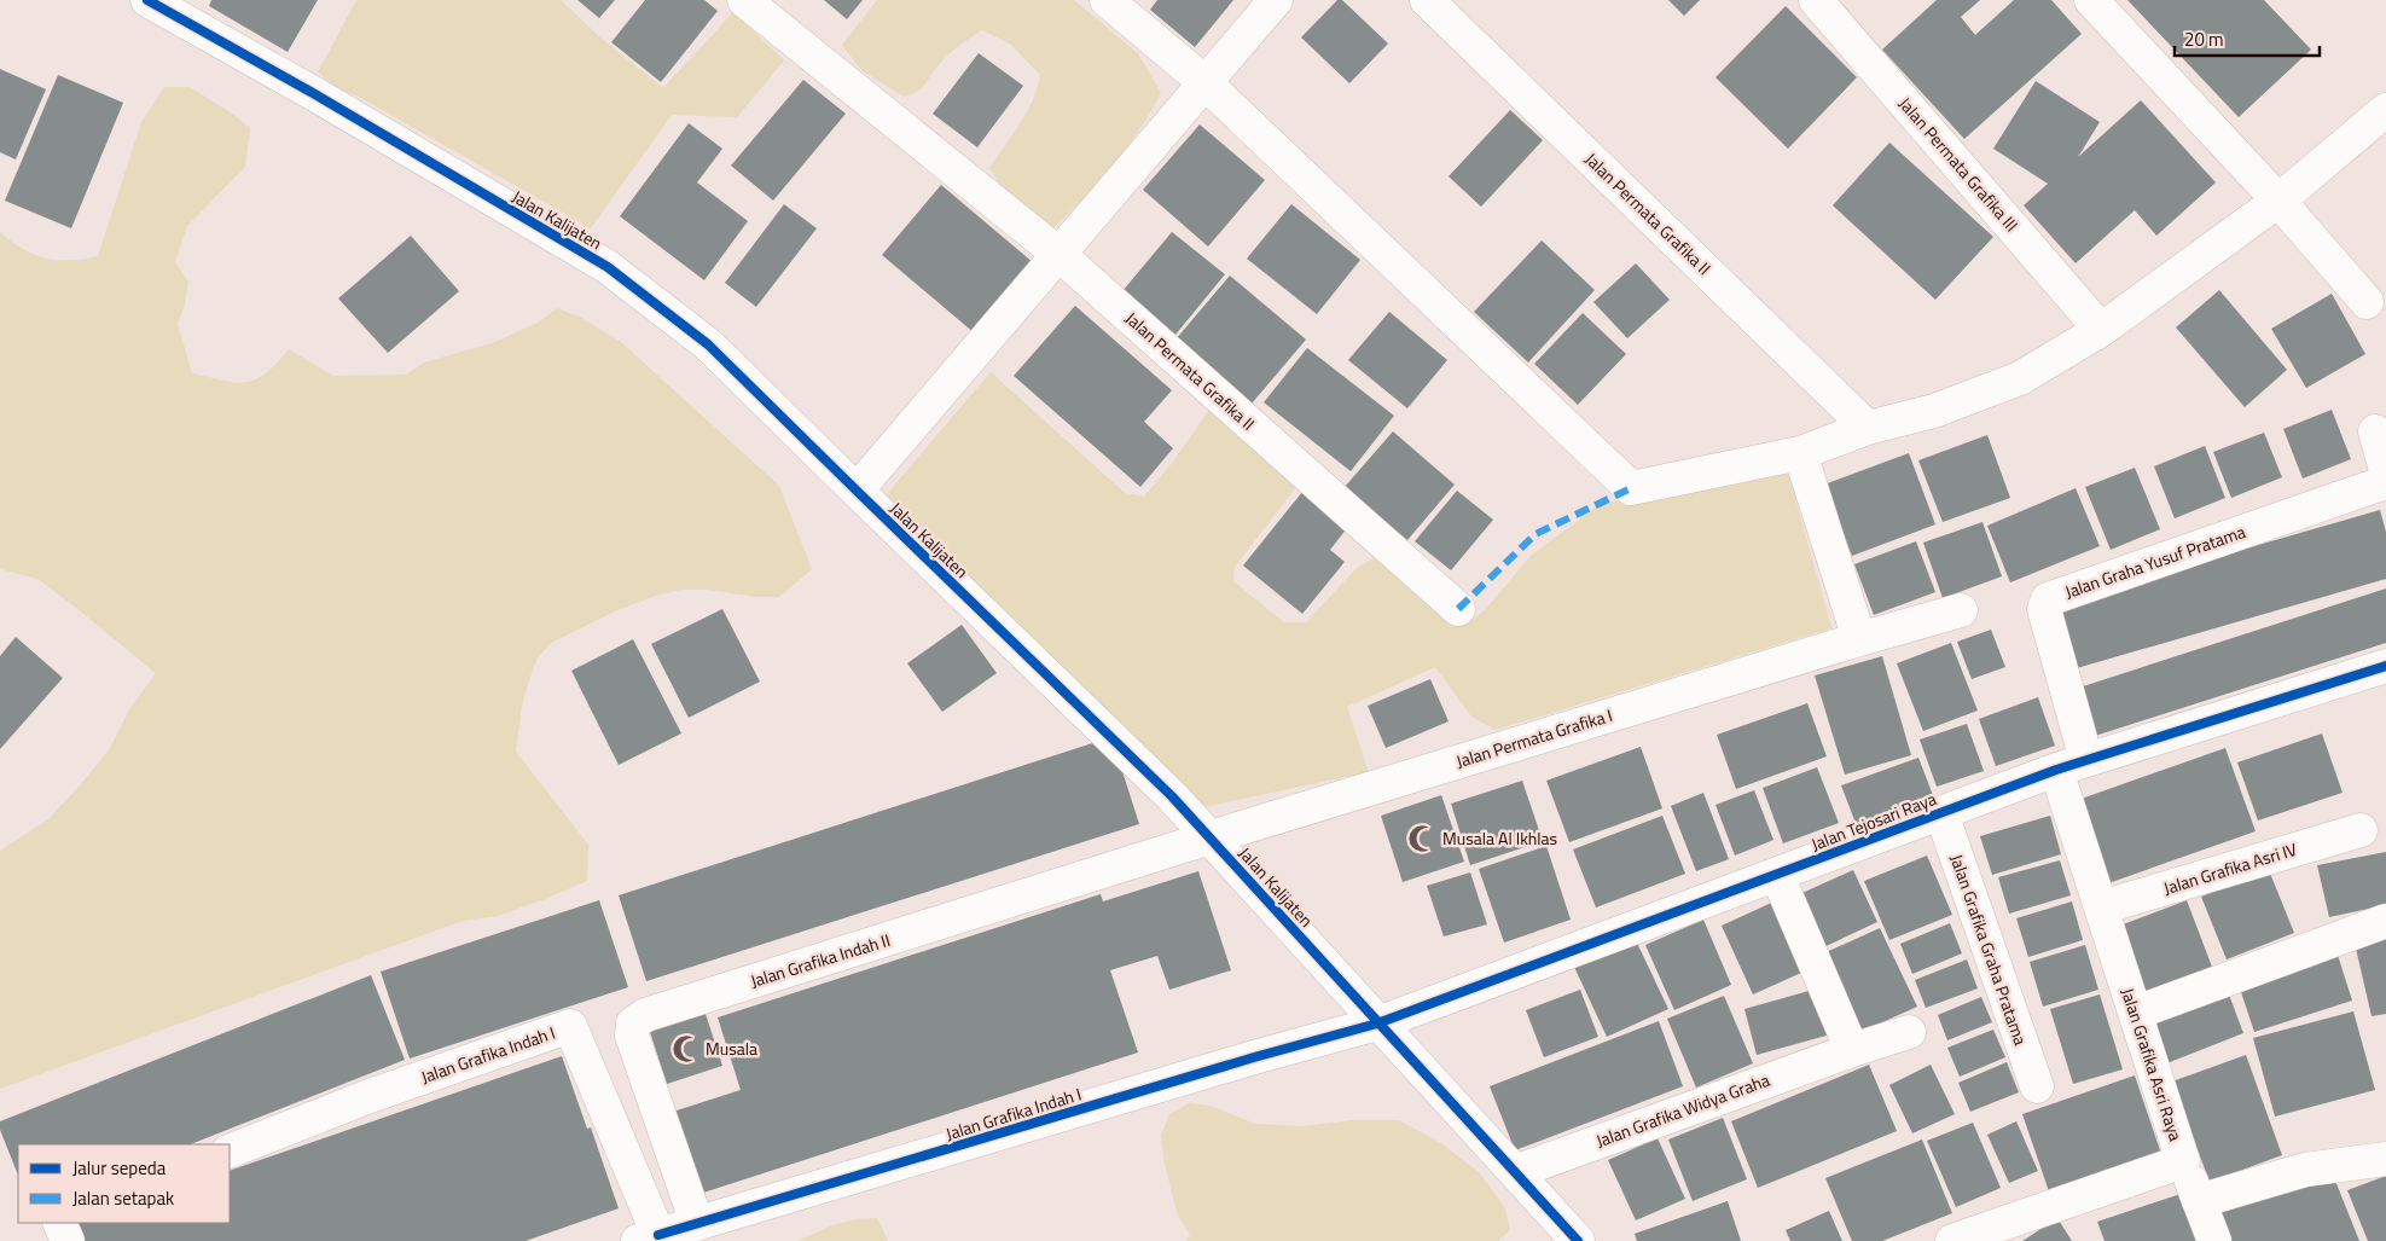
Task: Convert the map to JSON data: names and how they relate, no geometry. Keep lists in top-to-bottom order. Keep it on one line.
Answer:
{"streets":{"street":["Jalan Permata Grafika III","Jalan Permata Grafika II","Jalan Kalijaten","Jalan Graha Yusuf Pratama","Jalan Permata Grafika I","Jalan Tejosari Raya","Jalan Grafika Asri IV","Jalan Grafika Graha Pratama","Jalan Grafika Indah II","Jalan Grafika Indah I","Jalan Grafika Asri Raya","Jalan Grafika Widya Graha"]},"crossings":[["Jalan Kalijaten","Jalan Permata Grafika I"],["Jalan Kalijaten","Jalan Tejosari Raya"],["Jalan Kalijaten","Jalan Grafika Indah II"],["Jalan Kalijaten","Jalan Grafika Indah I"],["Jalan Kalijaten","Jalan Grafika Widya Graha"],["Jalan Graha Yusuf Pratama","Jalan Tejosari Raya"],["Jalan Graha Yusuf Pratama","Jalan Grafika Asri Raya"],["Jalan Permata Grafika I","Jalan Grafika Indah II"],["Jalan Tejosari Raya","Jalan Grafika Graha Pratama"],["Jalan Tejosari Raya","Jalan Grafika Indah I"],["Jalan Tejosari Raya","Jalan Grafika Asri Raya"],["Jalan Grafika Asri IV","Jalan Grafika Asri Raya"],["Jalan Grafika Indah II","Jalan Grafika Indah I"]],"places":{"mosque":["Musala Al Ikhlas","Musala"]},"legend":["Jalur sepeda","Jalan setapak"],"scale_bar":"20 m"}
